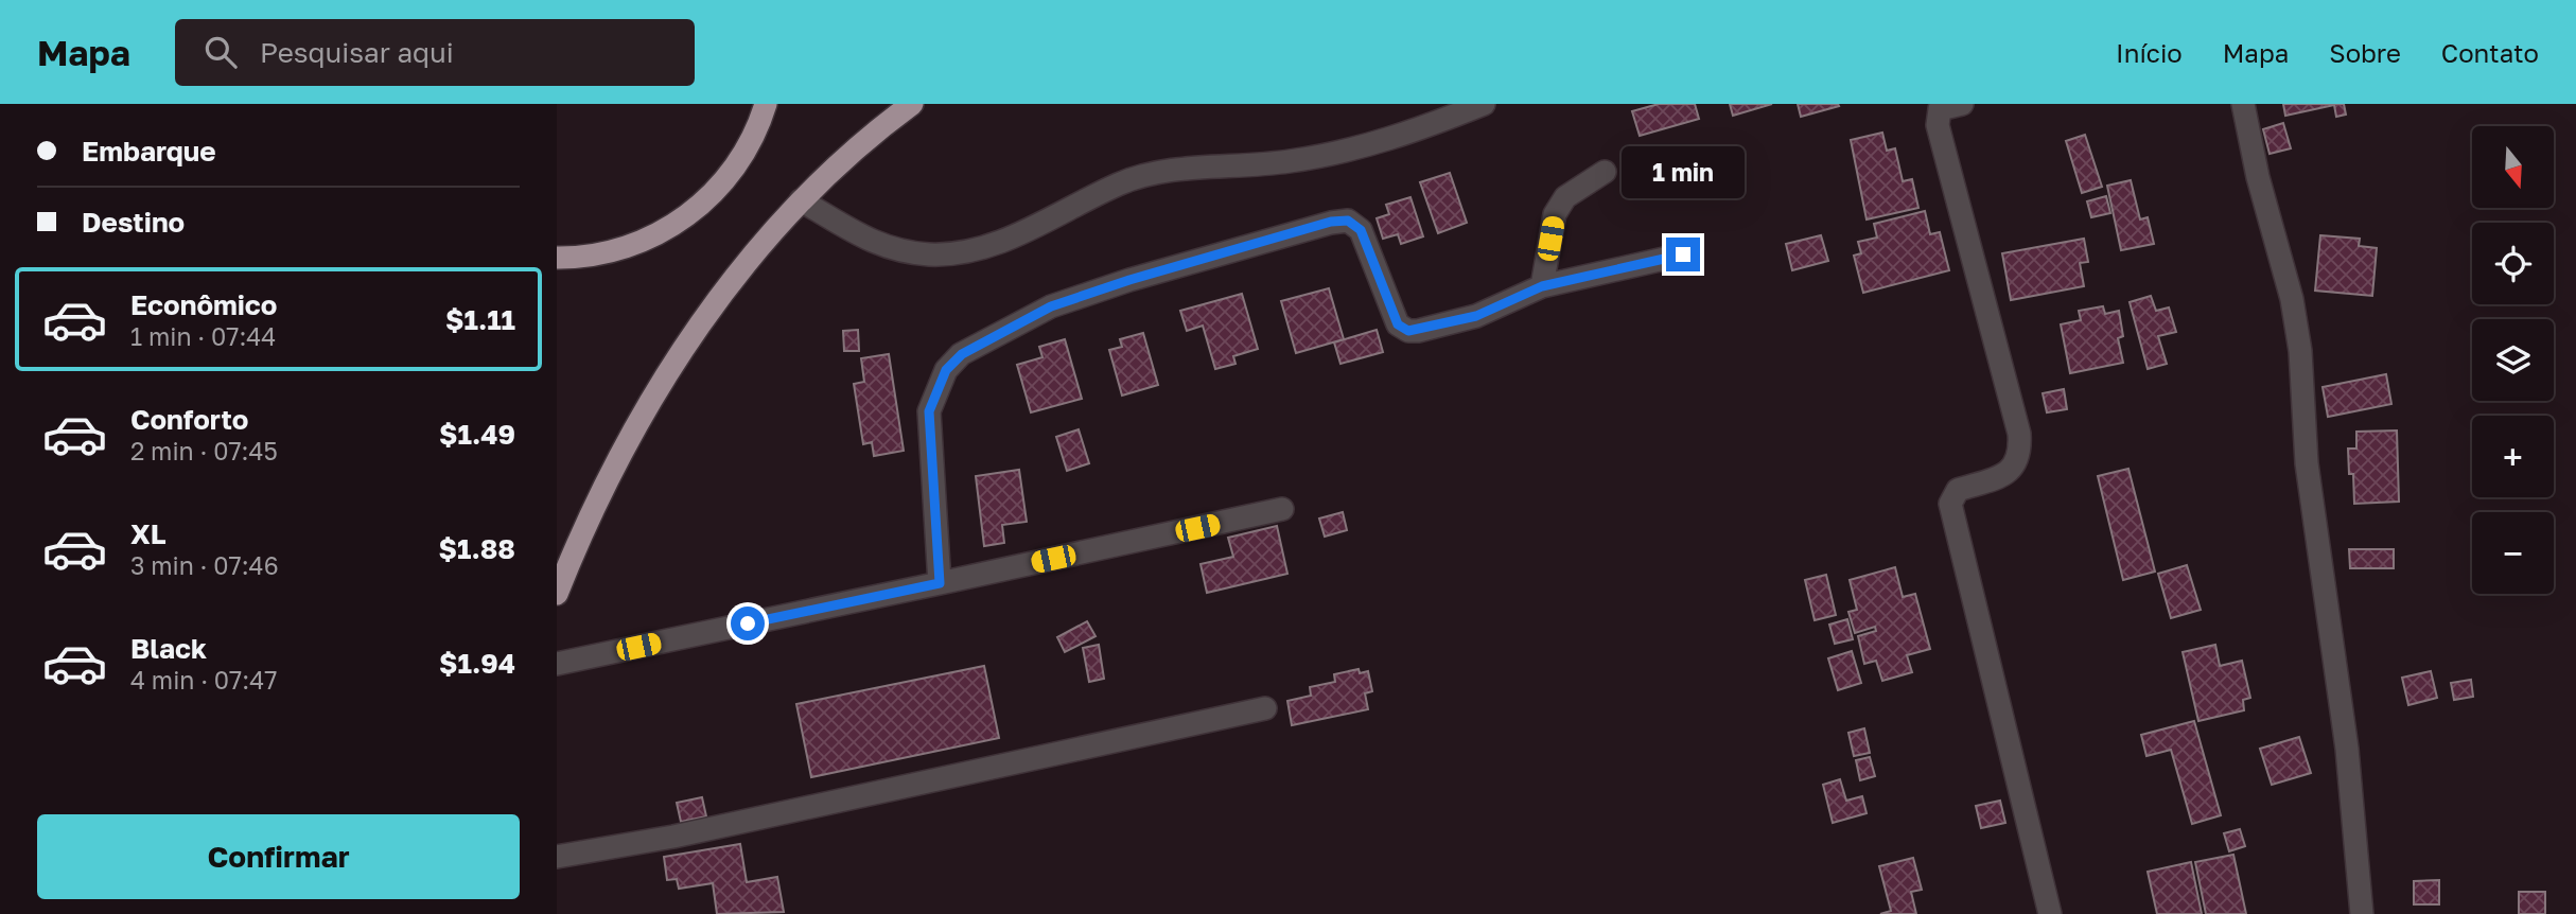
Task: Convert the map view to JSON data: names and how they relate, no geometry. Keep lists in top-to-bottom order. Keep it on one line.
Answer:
{"north":"bottom","page":{"header":"Mapa","search":"Pesquisar aqui","nav":["Início","Mapa","Sobre","Contato"],"banner":["Embarque","Destino"],"map_buttons":["+","−"],"bubble":"1 min","list":[{"name":"Econômico","note":"1 min · 07:44","value":"$1.11"},{"name":"Conforto","note":"2 min · 07:45","value":"$1.49"},{"name":"XL","note":"3 min · 07:46","value":"$1.88"},{"name":"Black","note":"4 min · 07:47","value":"$1.94"}],"buttons":"Confirmar"}}
